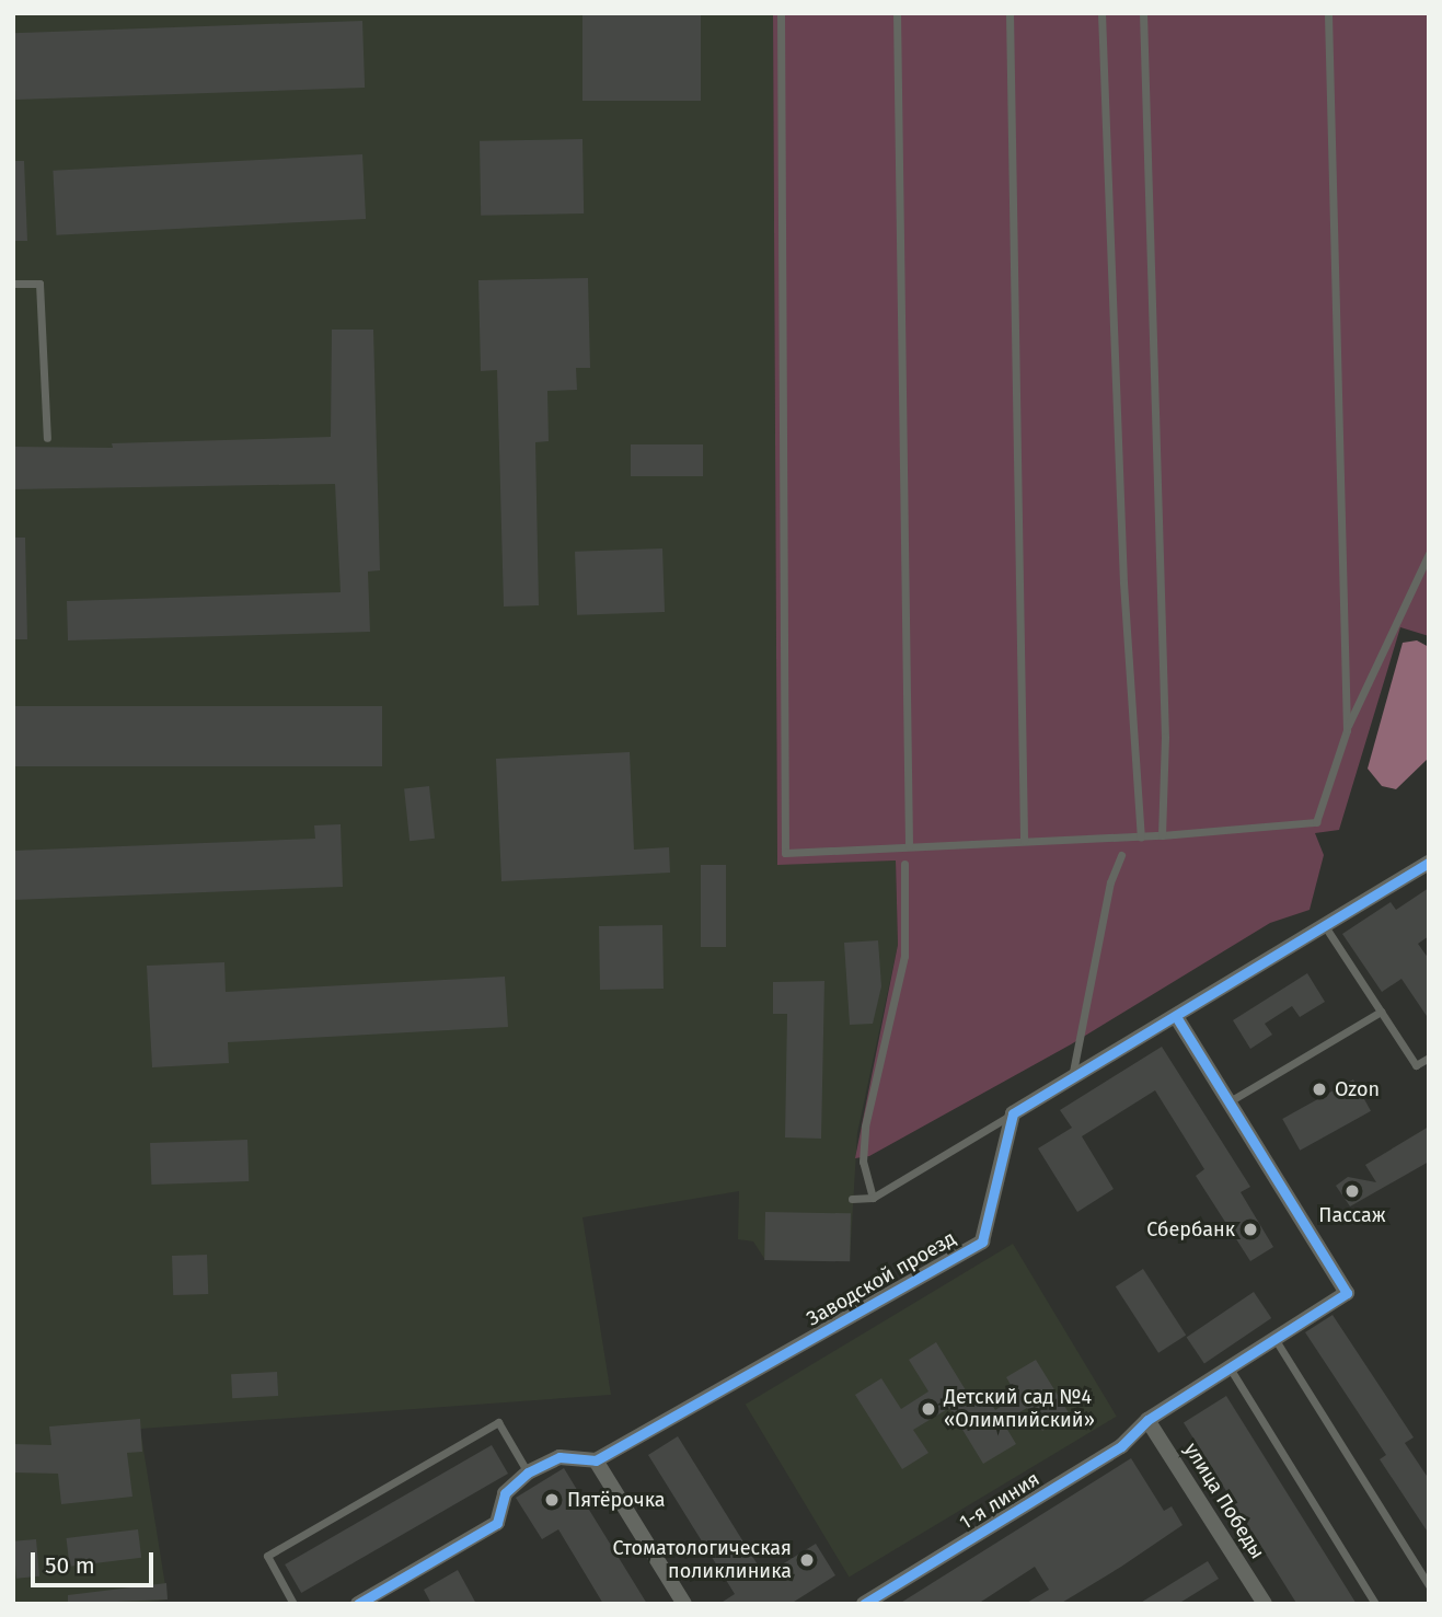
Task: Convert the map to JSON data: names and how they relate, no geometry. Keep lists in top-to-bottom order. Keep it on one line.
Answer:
{"streets":{"street":["Заводской проезд","1-я линия","улица Победы"]},"crossings":[["1-я линия","улица Победы"]],"places":["Ozon","Пассаж","Сбербанк","Детский сад №4 «Олимпийский»","Пятёрочка","Стоматологическая поликлиника"],"scale_bar":"50 m"}
